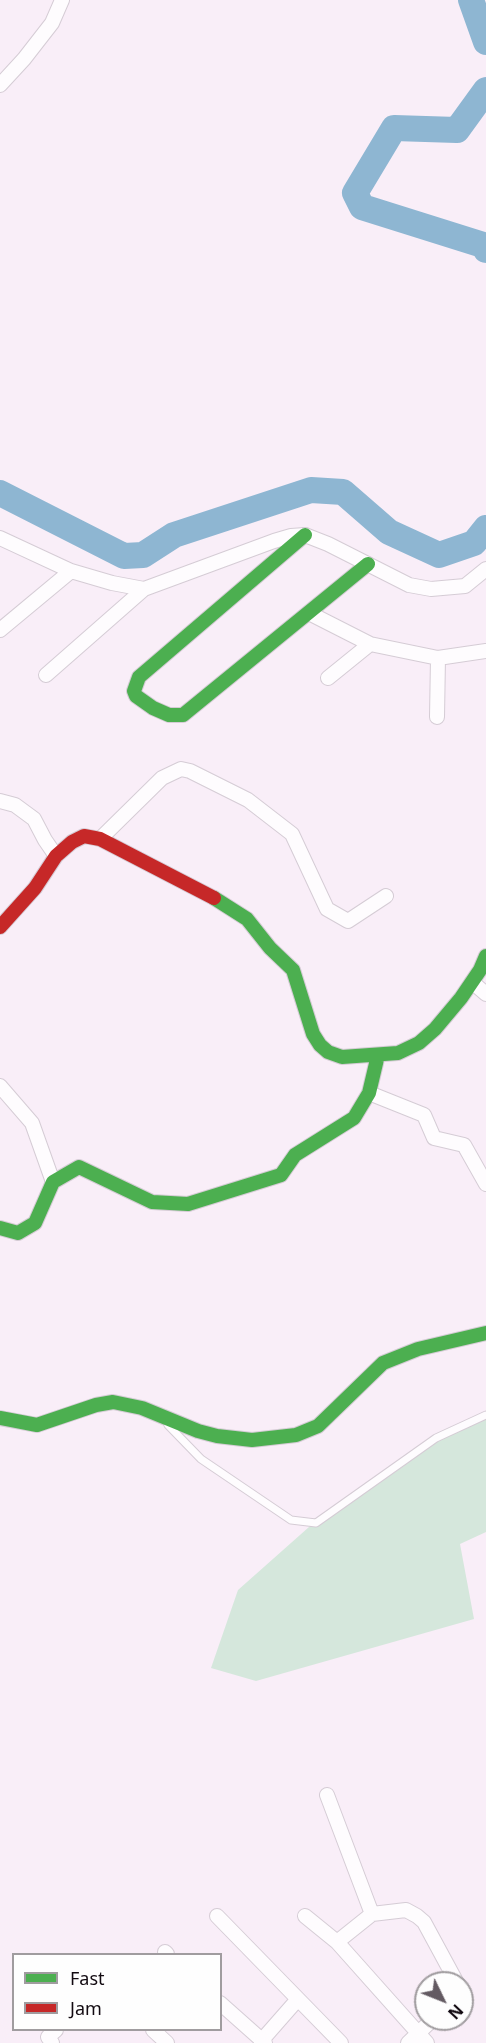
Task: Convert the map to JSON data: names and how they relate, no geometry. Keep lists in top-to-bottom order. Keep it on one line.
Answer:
{"legend":["Fast","Jam"],"north":"bottom right"}
